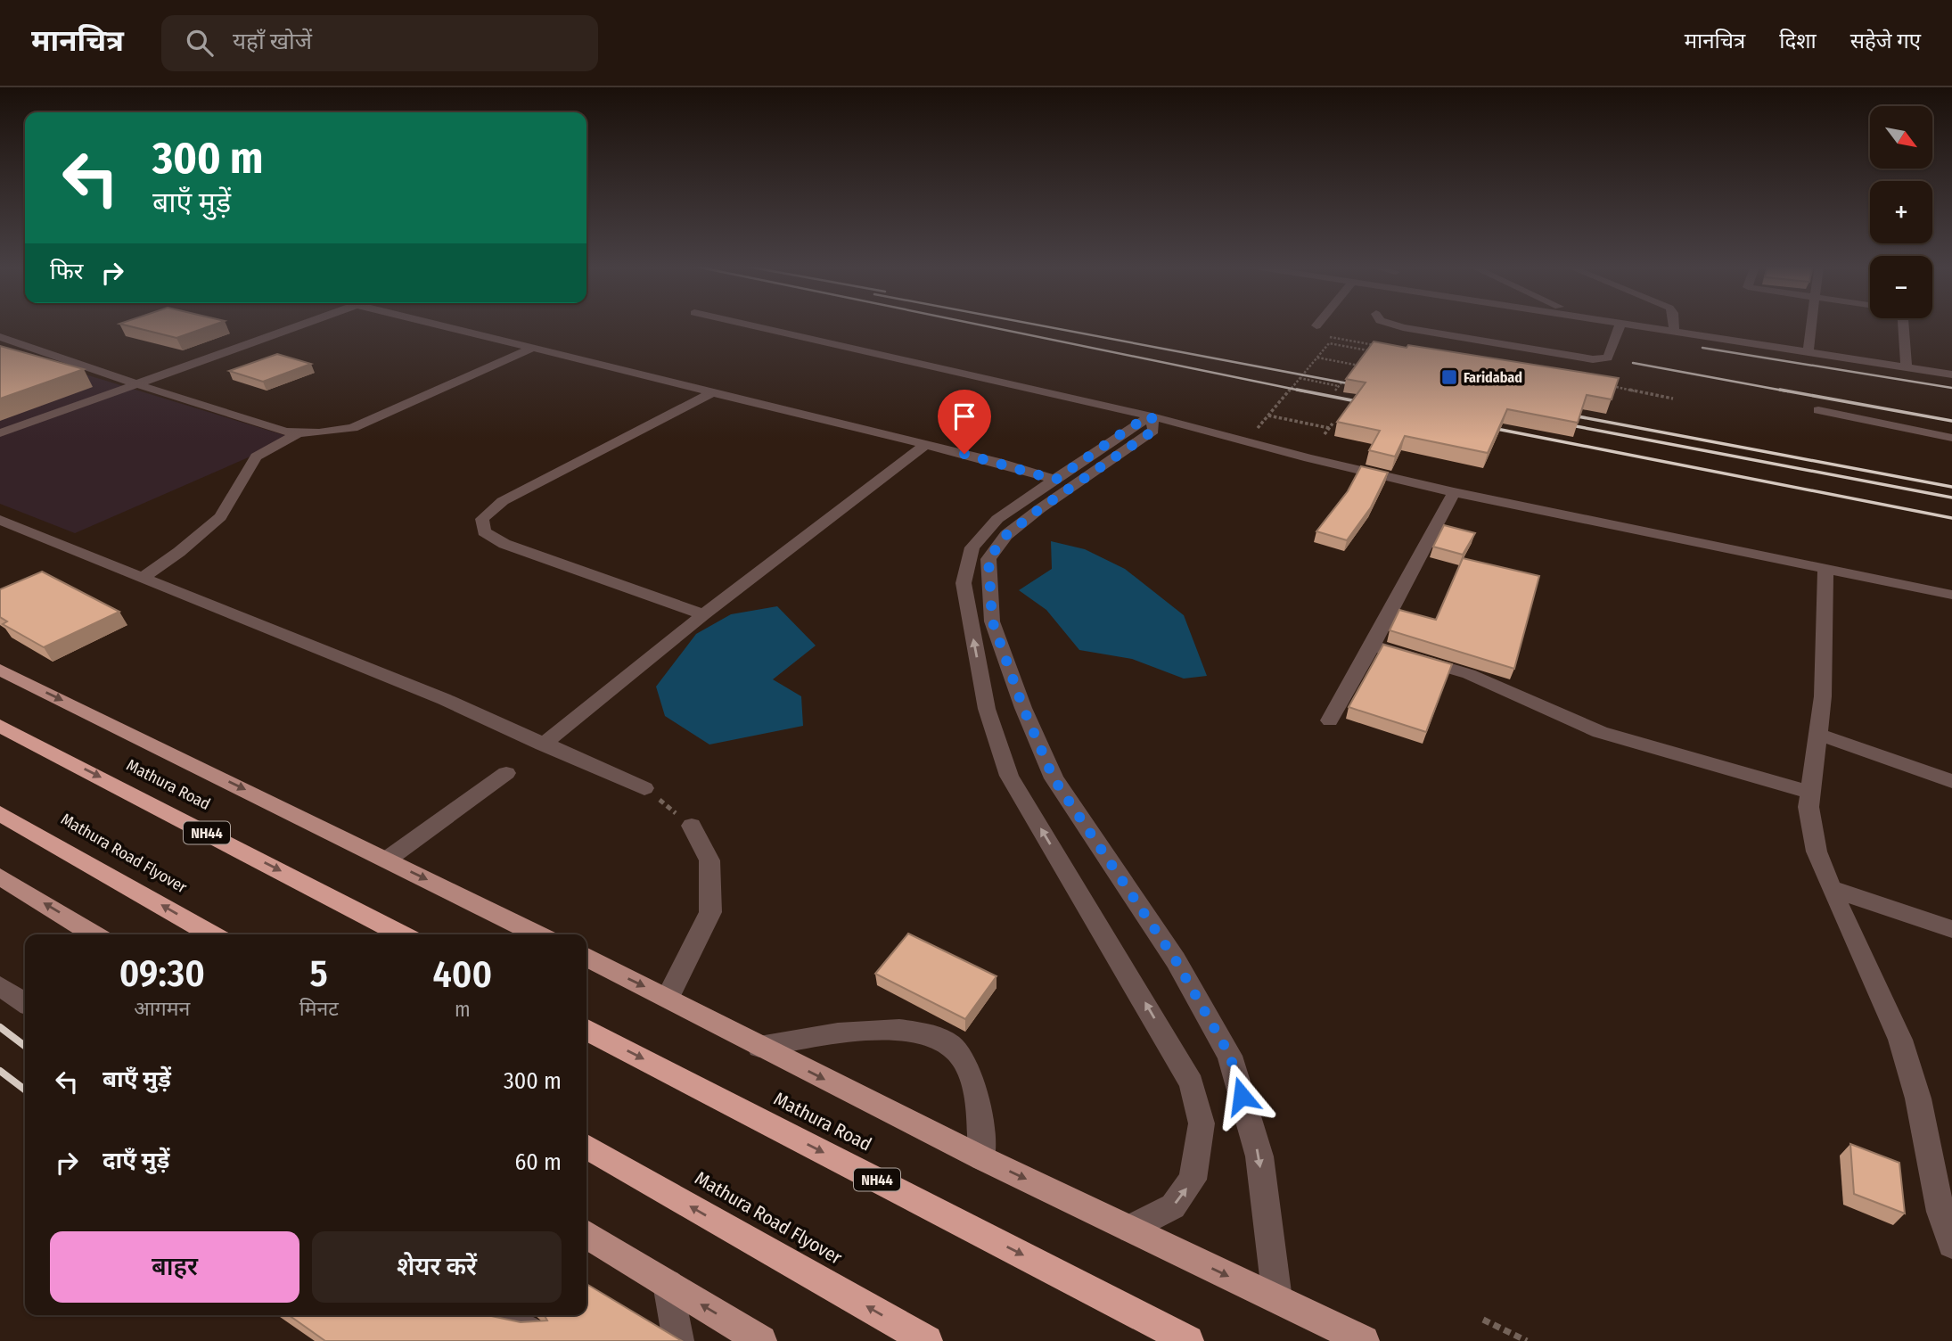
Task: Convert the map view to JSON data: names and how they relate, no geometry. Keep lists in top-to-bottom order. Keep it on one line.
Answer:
{"streets":{"highway":["Mathura Road","NH44","Mathura Road Flyover"]},"one_way":["Mathura Road","Mathura Road Flyover"],"places":{"transit":["Faridabad"]},"north":"bottom right","page":{"header":"मानचित्र","search":"यहाँ खोजें","nav":["मानचित्र","दिशा","सहेजे गए"],"map_buttons":["+","−"],"turn":["300 m","बाएँ मुड़ें"],"then":"फिर","eta":["09:30","आगमन","5","मिनट","400","m"],"list":[{"name":"बाएँ मुड़ें","value":"300 m"},{"name":"दाएँ मुड़ें","value":"60 m"}],"buttons":["बाहर","शेयर करें"]}}
